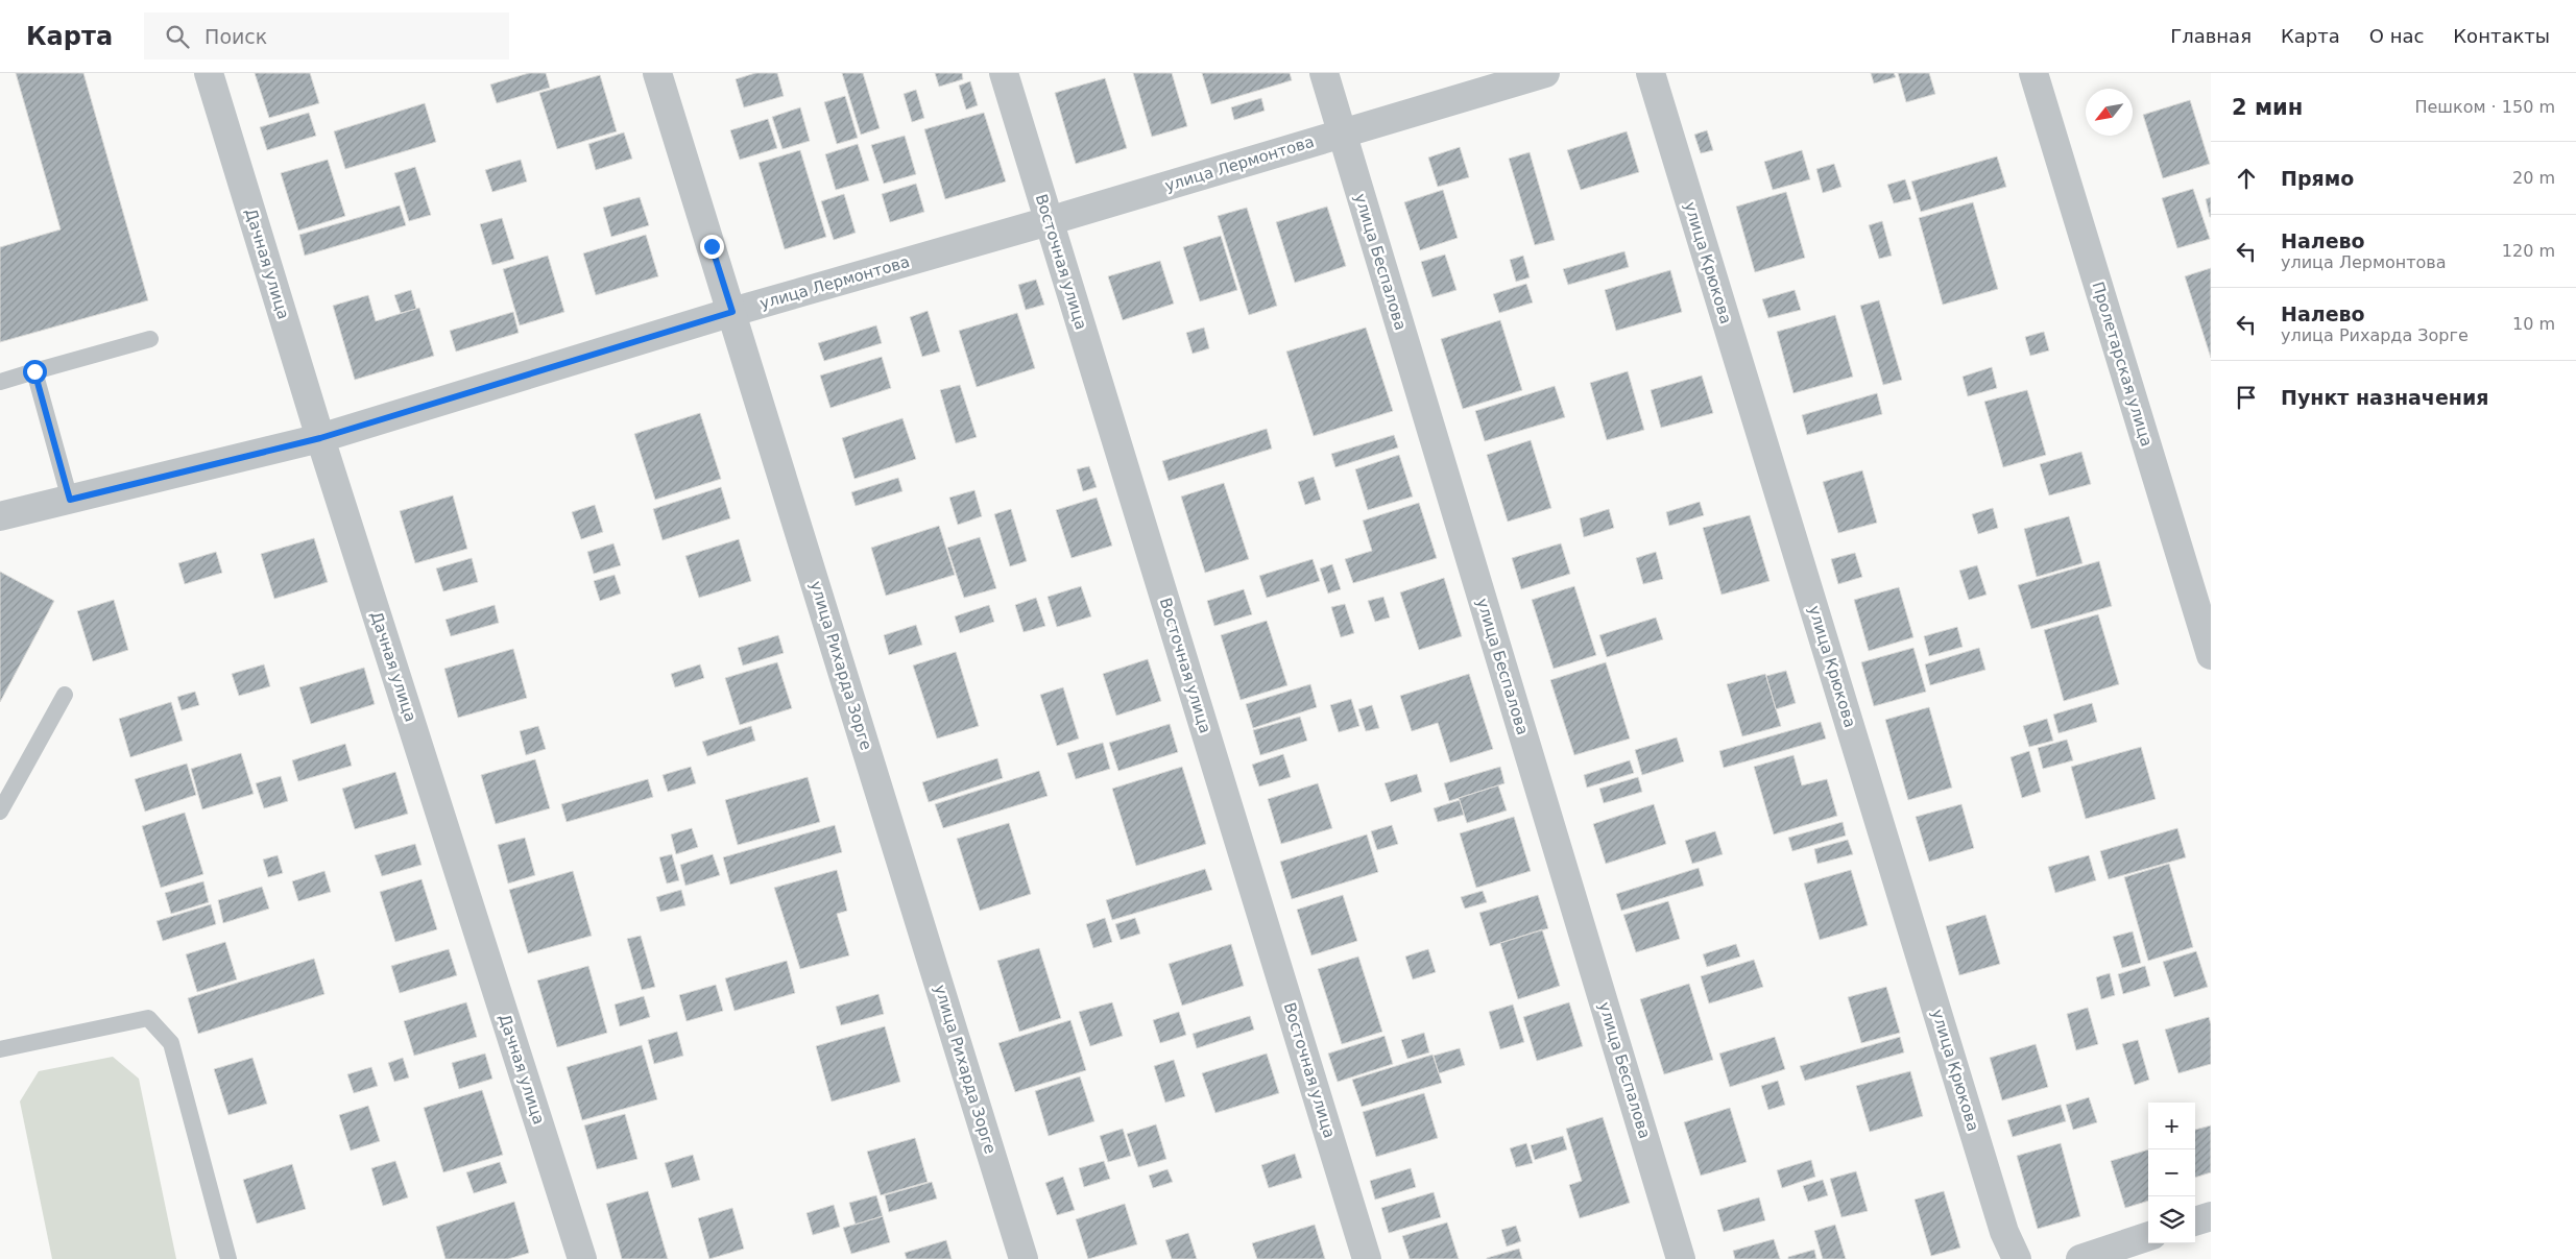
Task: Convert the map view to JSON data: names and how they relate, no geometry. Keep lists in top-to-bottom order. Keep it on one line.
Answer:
{"streets":{"street":["улица Лермонтова","Восточная улица","улица Беспалова","улица Крюкова","Дачная улица","Пролетарская улица","улица Рихарда Зорге"]},"crossings":[["улица Лермонтова","Восточная улица"],["улица Лермонтова","улица Беспалова"],["улица Лермонтова","Дачная улица"],["улица Лермонтова","улица Рихарда Зорге"]],"north":"bottom left","page":{"header":"Карта","search":"Поиск","nav":["Главная","Карта","О нас","Контакты"],"heading":["2 мин","Пешком · 150 m"],"list":[["Прямо","20 m"],["Налево","улица Лермонтова","120 m"],["Налево","улица Рихарда Зорге","10 m"],"Пункт назначения"],"map_buttons":["+","−"]}}
